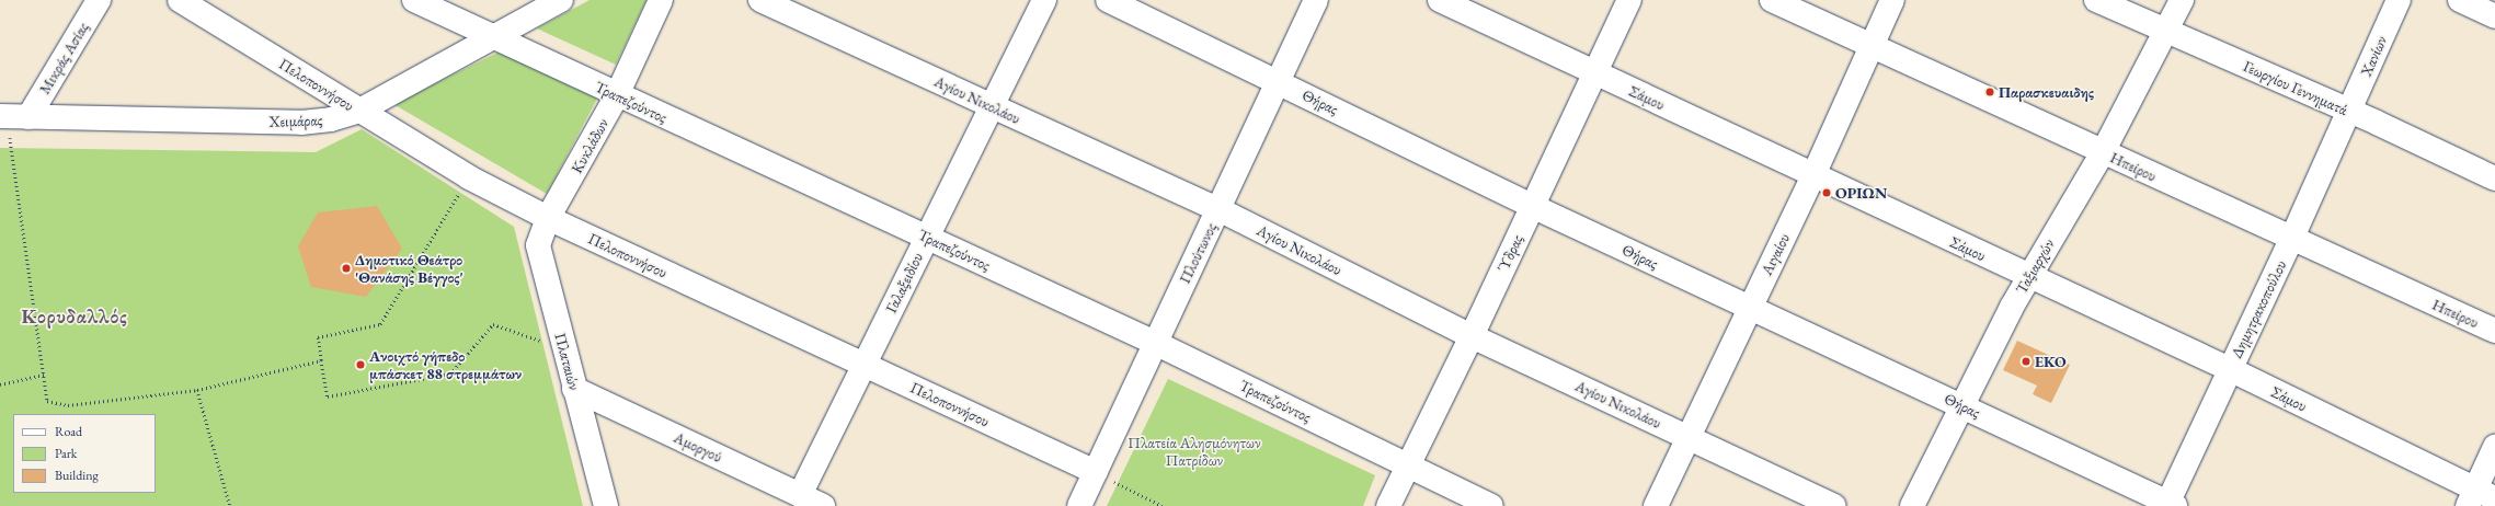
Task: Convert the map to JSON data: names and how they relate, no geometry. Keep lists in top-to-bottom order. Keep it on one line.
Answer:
{"streets":{"street":["Χανίων","Μικράς Ασίας","Πελοποννήσου","Γεωργίου Γεννηματά","Σάμου","Αγίου Νικολάου","Τραπεζούντος","Θήρας","Χειμάρας","Κυκλάδων","Ηπείρου","Πλούτωνος","Ύδρας","Αιγαίου","Ταξιαρχών","Γαλαξειδίου","Δημητρακοπούλου","Πλαταιών","Αμοργού"]},"crossings":[["Χανίων","Γεωργίου Γεννηματά"],["Χανίων","Δημητρακοπούλου"],["Μικράς Ασίας","Χειμάρας"],["Πελοποννήσου","Χειμάρας"],["Πελοποννήσου","Κυκλάδων"],["Πελοποννήσου","Πλούτωνος"],["Πελοποννήσου","Γαλαξειδίου"],["Πελοποννήσου","Πλαταιών"],["Γεωργίου Γεννηματά","Ταξιαρχών"],["Γεωργίου Γεννηματά","Δημητρακοπούλου"],["Σάμου","Ύδρας"],["Σάμου","Αιγαίου"],["Σάμου","Ταξιαρχών"],["Σάμου","Δημητρακοπούλου"],["Αγίου Νικολάου","Πλούτωνος"],["Αγίου Νικολάου","Ύδρας"],["Αγίου Νικολάου","Αιγαίου"],["Αγίου Νικολάου","Γαλαξειδίου"],["Τραπεζούντος","Χειμάρας"],["Τραπεζούντος","Κυκλάδων"],["Τραπεζούντος","Πλούτωνος"],["Τραπεζούντος","Ύδρας"],["Τραπεζούντος","Γαλαξειδίου"],["Θήρας","Πλούτωνος"],["Θήρας","Ύδρας"],["Θήρας","Αιγαίου"],["Θήρας","Ταξιαρχών"],["Θήρας","Δημητρακοπούλου"],["Κυκλάδων","Πλαταιών"],["Ηπείρου","Αιγαίου"],["Ηπείρου","Ταξιαρχών"],["Ηπείρου","Δημητρακοπούλου"],["Γαλαξειδίου","Αμοργού"],["Πλαταιών","Αμοργού"]],"districts":["Κορυδαλλός"],"parks":["Πλατεία Αλησμόνητων Πατρίδων"],"places":["Παρασκευαιδης","ΟΡΙΩΝ","Δημοτικό Θεάτρο 'Θανάσης Βέγγος'","EKO","Ανοιχτό γήπεδο μπάσκετ 88 στρεμμάτων"],"legend":["Road","Park","Building"]}
